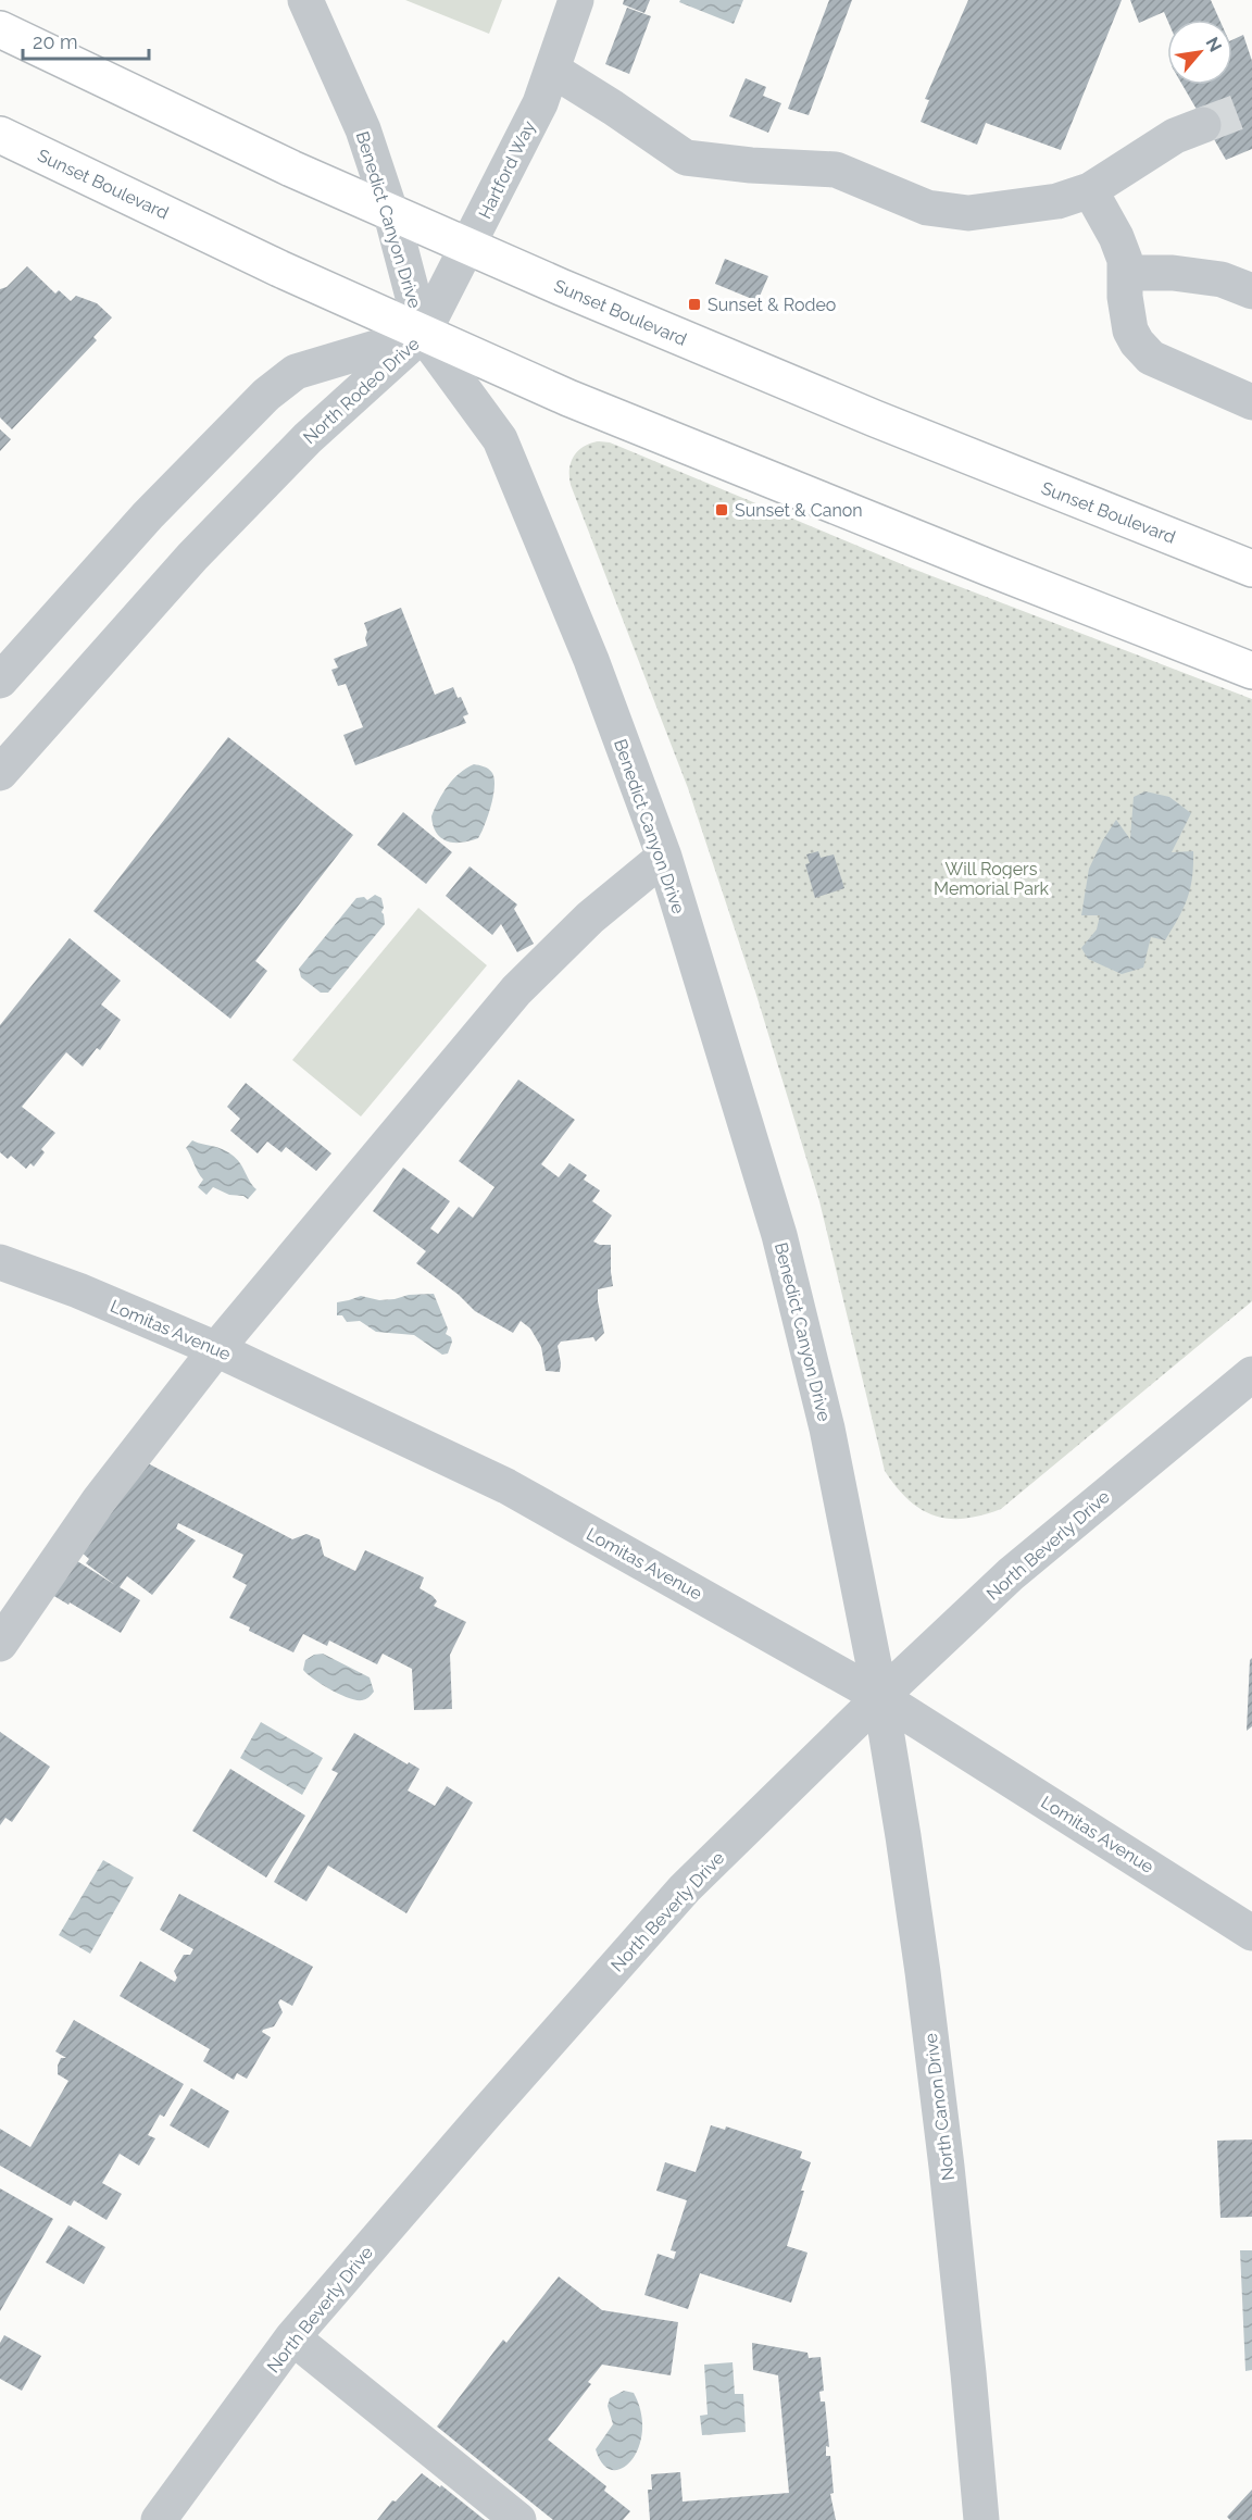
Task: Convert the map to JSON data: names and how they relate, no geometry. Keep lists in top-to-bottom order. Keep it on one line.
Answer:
{"streets":{"main road":["Sunset Boulevard"],"street":["Hartford Way","Benedict Canyon Drive","North Rodeo Drive","Lomitas Avenue","North Beverly Drive","North Canon Drive"]},"crossings":[["Hartford Way","Sunset Boulevard"],["Hartford Way","Benedict Canyon Drive"],["Hartford Way","North Rodeo Drive"],["Sunset Boulevard","Benedict Canyon Drive"],["Sunset Boulevard","North Rodeo Drive"],["Benedict Canyon Drive","North Rodeo Drive"],["Benedict Canyon Drive","Lomitas Avenue"],["Benedict Canyon Drive","North Beverly Drive"],["Benedict Canyon Drive","North Canon Drive"],["Lomitas Avenue","North Beverly Drive"],["Lomitas Avenue","North Canon Drive"],["North Beverly Drive","North Canon Drive"]],"parks":["Will Rogers Memorial Park"],"places":{"transit":["Sunset & Rodeo","Sunset & Canon"]},"scale_bar":"20 m","north":"top right"}
